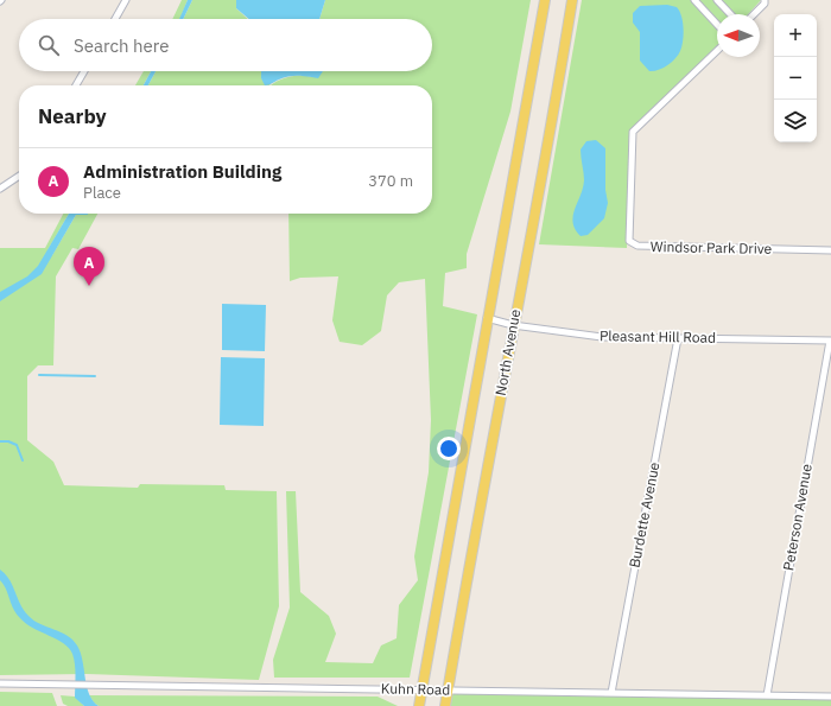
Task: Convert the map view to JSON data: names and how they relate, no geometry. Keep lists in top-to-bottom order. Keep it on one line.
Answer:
{"streets":{"main road":["North Avenue"],"street":["Windsor Park Drive","Pleasant Hill Road","Burdette Avenue","Peterson Avenue","Kuhn Road"]},"crossings":[["Pleasant Hill Road","North Avenue"],["Pleasant Hill Road","Burdette Avenue"],["Pleasant Hill Road","Peterson Avenue"],["North Avenue","Kuhn Road"],["Burdette Avenue","Kuhn Road"],["Peterson Avenue","Kuhn Road"]],"north":"left","page":{"map_buttons":["+","−"],"search":"Search here","heading":"Nearby","list":[{"mark":"A","name":"Administration Building","note":"Place","value":"370 m"}],"pins":"A"}}
